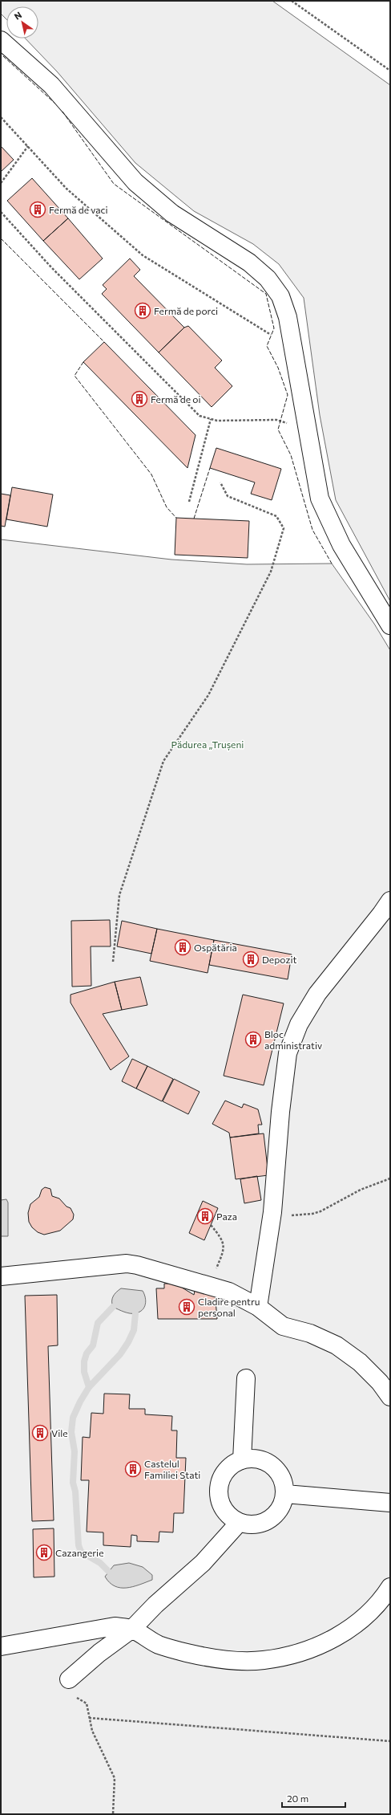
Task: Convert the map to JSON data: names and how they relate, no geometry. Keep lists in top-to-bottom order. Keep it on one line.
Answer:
{"parks":["Pădurea „Trușeni"],"places":{"building":["Fermă de vaci","Fermă de porci","Fermă de oi","Ospătăria","Depozit","Bloc administrativ","Paza","Cladire pentru personal","Vile","Castelul Familiei Stati","Cazangerie"]},"scale_bar":"20 m","north":"top left"}
